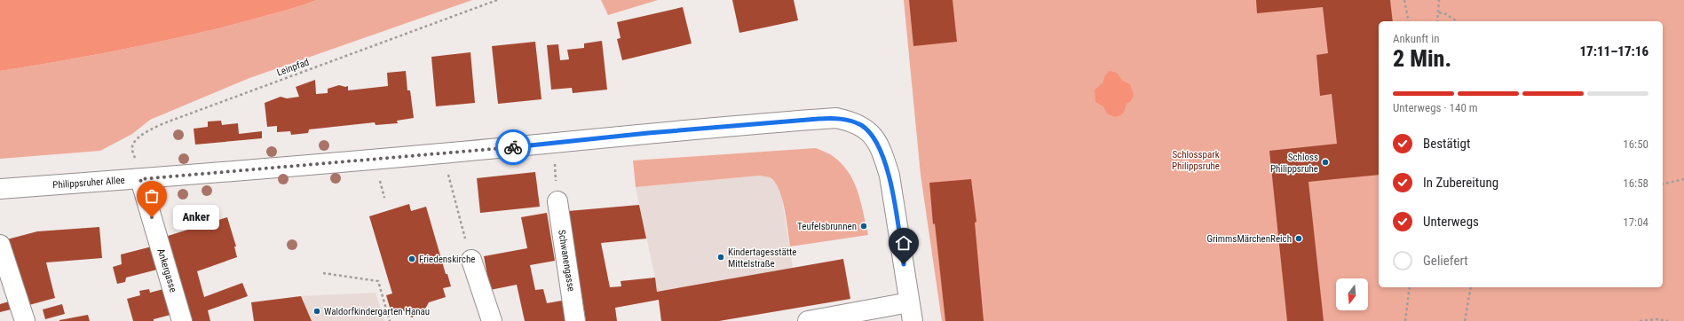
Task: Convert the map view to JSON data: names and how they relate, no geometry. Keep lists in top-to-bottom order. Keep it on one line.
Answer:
{"streets":{"main road":["Philippsruher Allee","Schwanengasse","Ankergasse"],"path":["Leinpfad"]},"crossings":[["Leinpfad","Philippsruher Allee"],["Leinpfad","Ankergasse"],["Philippsruher Allee","Ankergasse"]],"parks":["Schlosspark Philippsruhe"],"places":["Schloss Philippsruhe","Anker","Teufelsbrunnen","GrimmsMärchenReich","Kindertagesstätte Mittelstraße","Friedenskirche","Waldorfkindergarten Hanau"],"north":"bottom","page":{"heading":["2 Min.","Ankunft in","17:11–17:16"],"bar":"Unterwegs · 140 m","list":[["Bestätigt","16:50"],["In Zubereitung","16:58"],["Unterwegs","17:04"],"Geliefert"],"bubble":"Anker"}}
